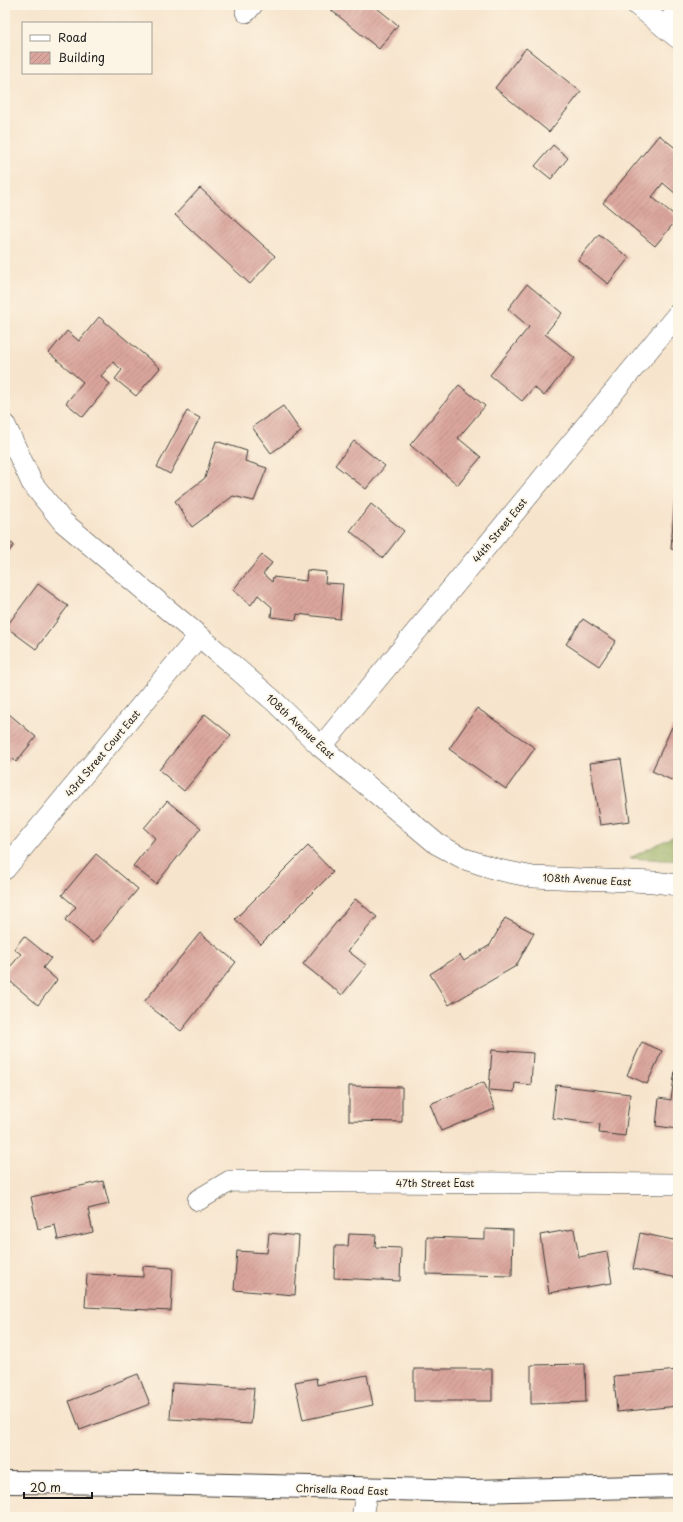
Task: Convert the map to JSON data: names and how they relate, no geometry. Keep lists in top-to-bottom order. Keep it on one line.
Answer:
{"streets":{"street":["44th Street East","108th Avenue East","43rd Street Court East","47th Street East","Chrisella Road East"]},"crossings":[["44th Street East","108th Avenue East"],["108th Avenue East","43rd Street Court East"]],"legend":["Road","Building"],"scale_bar":"20 m"}
